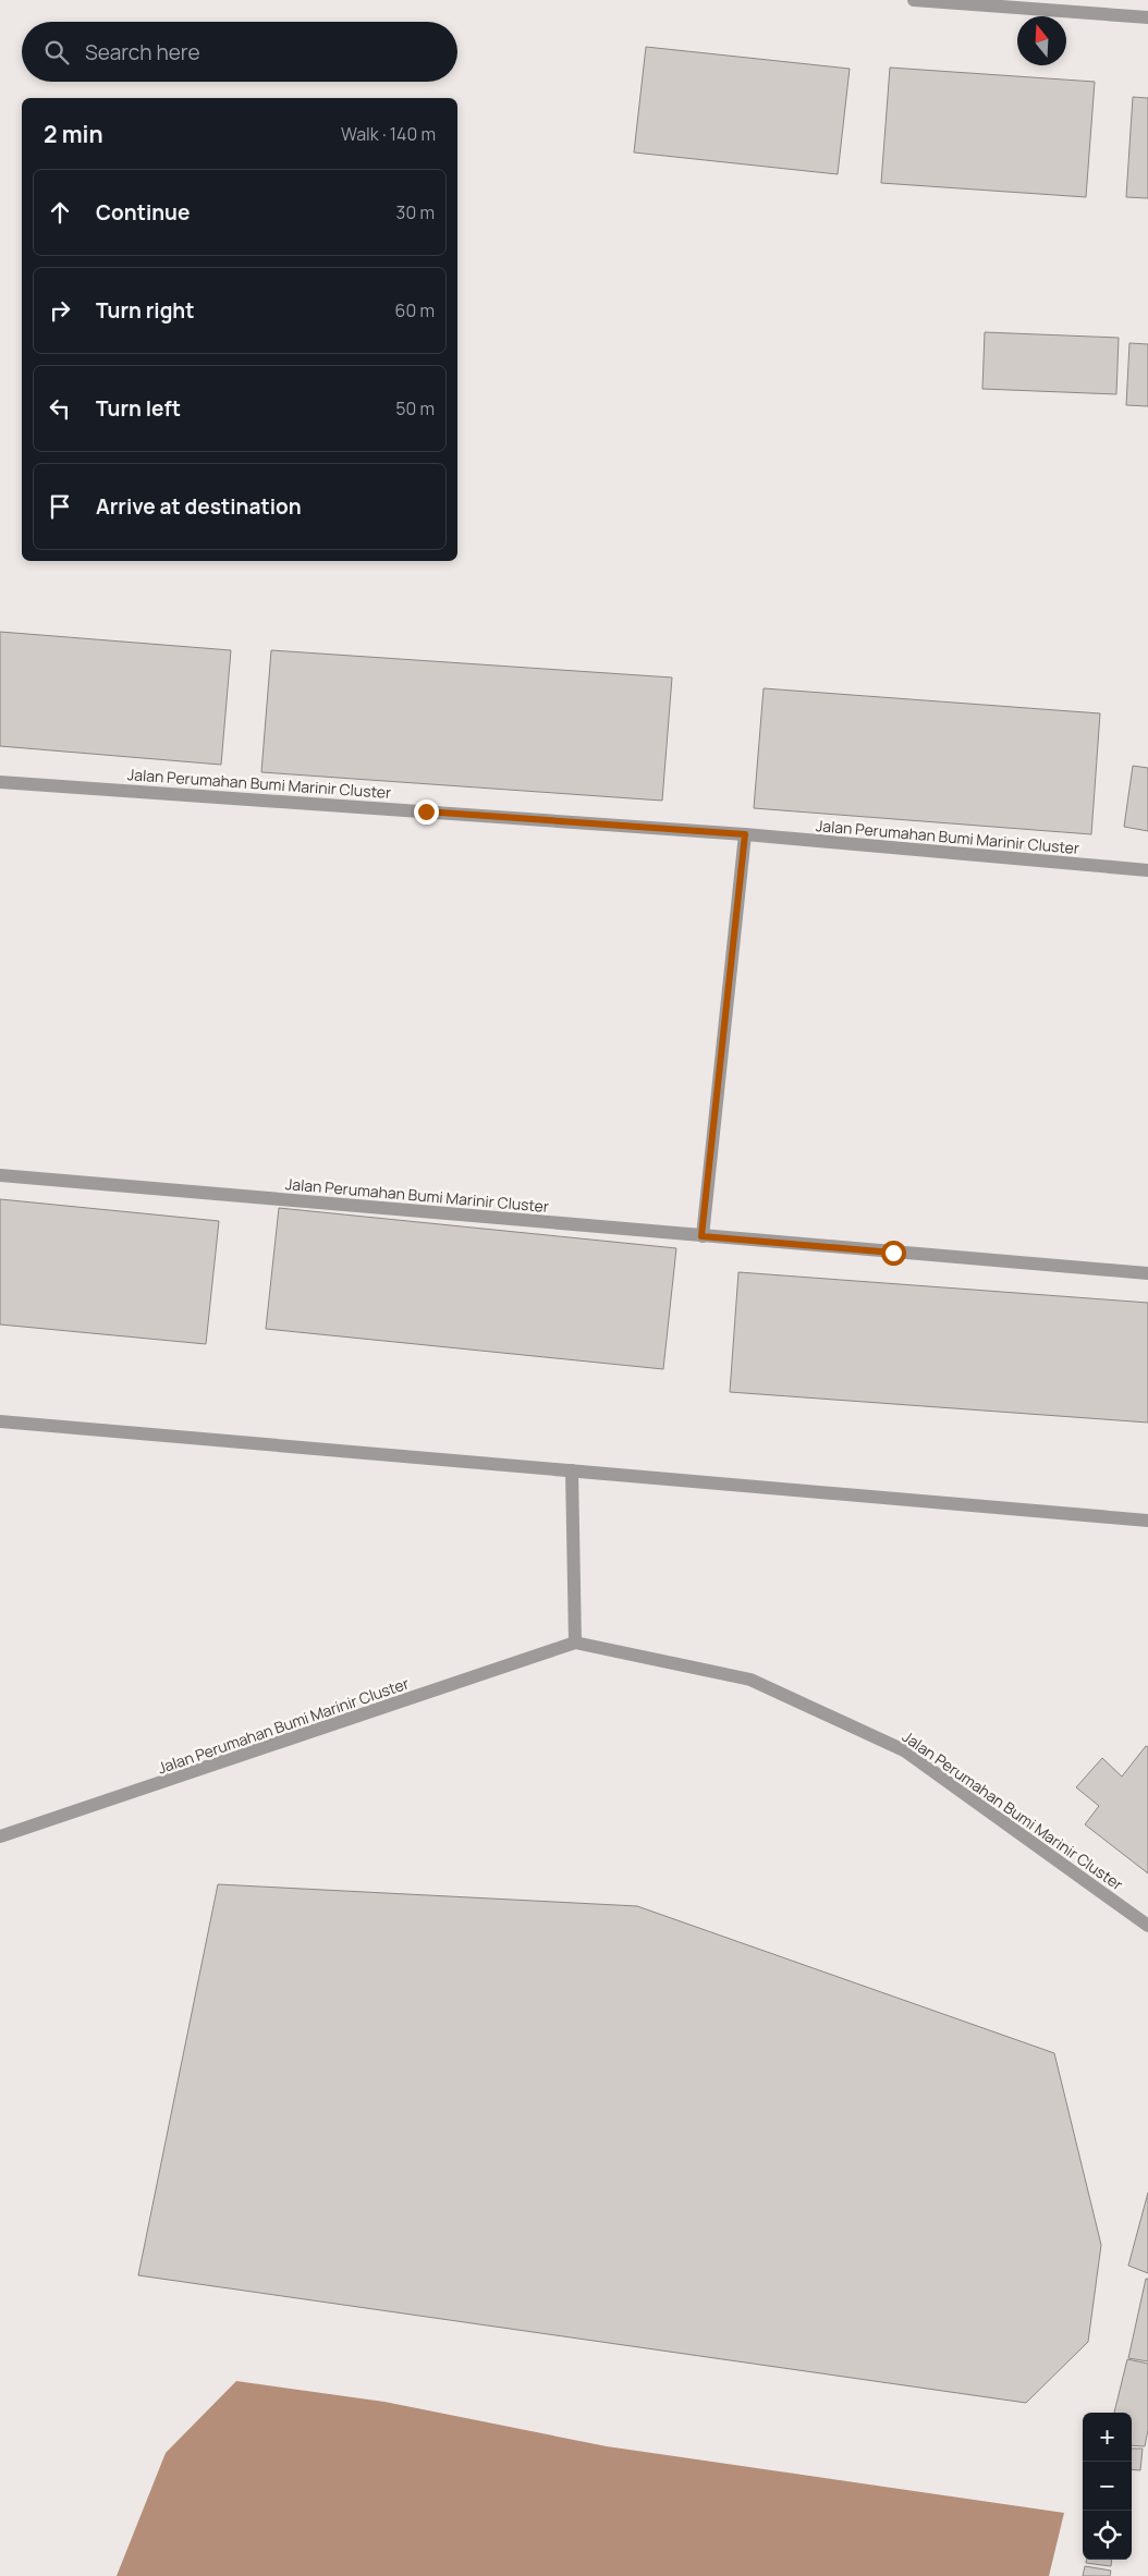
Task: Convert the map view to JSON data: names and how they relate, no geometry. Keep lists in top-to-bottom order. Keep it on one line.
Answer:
{"streets":{"street":["Jalan Perumahan Bumi Marinir Cluster"]},"north":"top","page":{"search":"Search here","heading":["2 min","Walk · 140 m"],"list":[["Continue","30 m"],["Turn right","60 m"],["Turn left","50 m"],"Arrive at destination"],"map_buttons":["+","−"]}}
